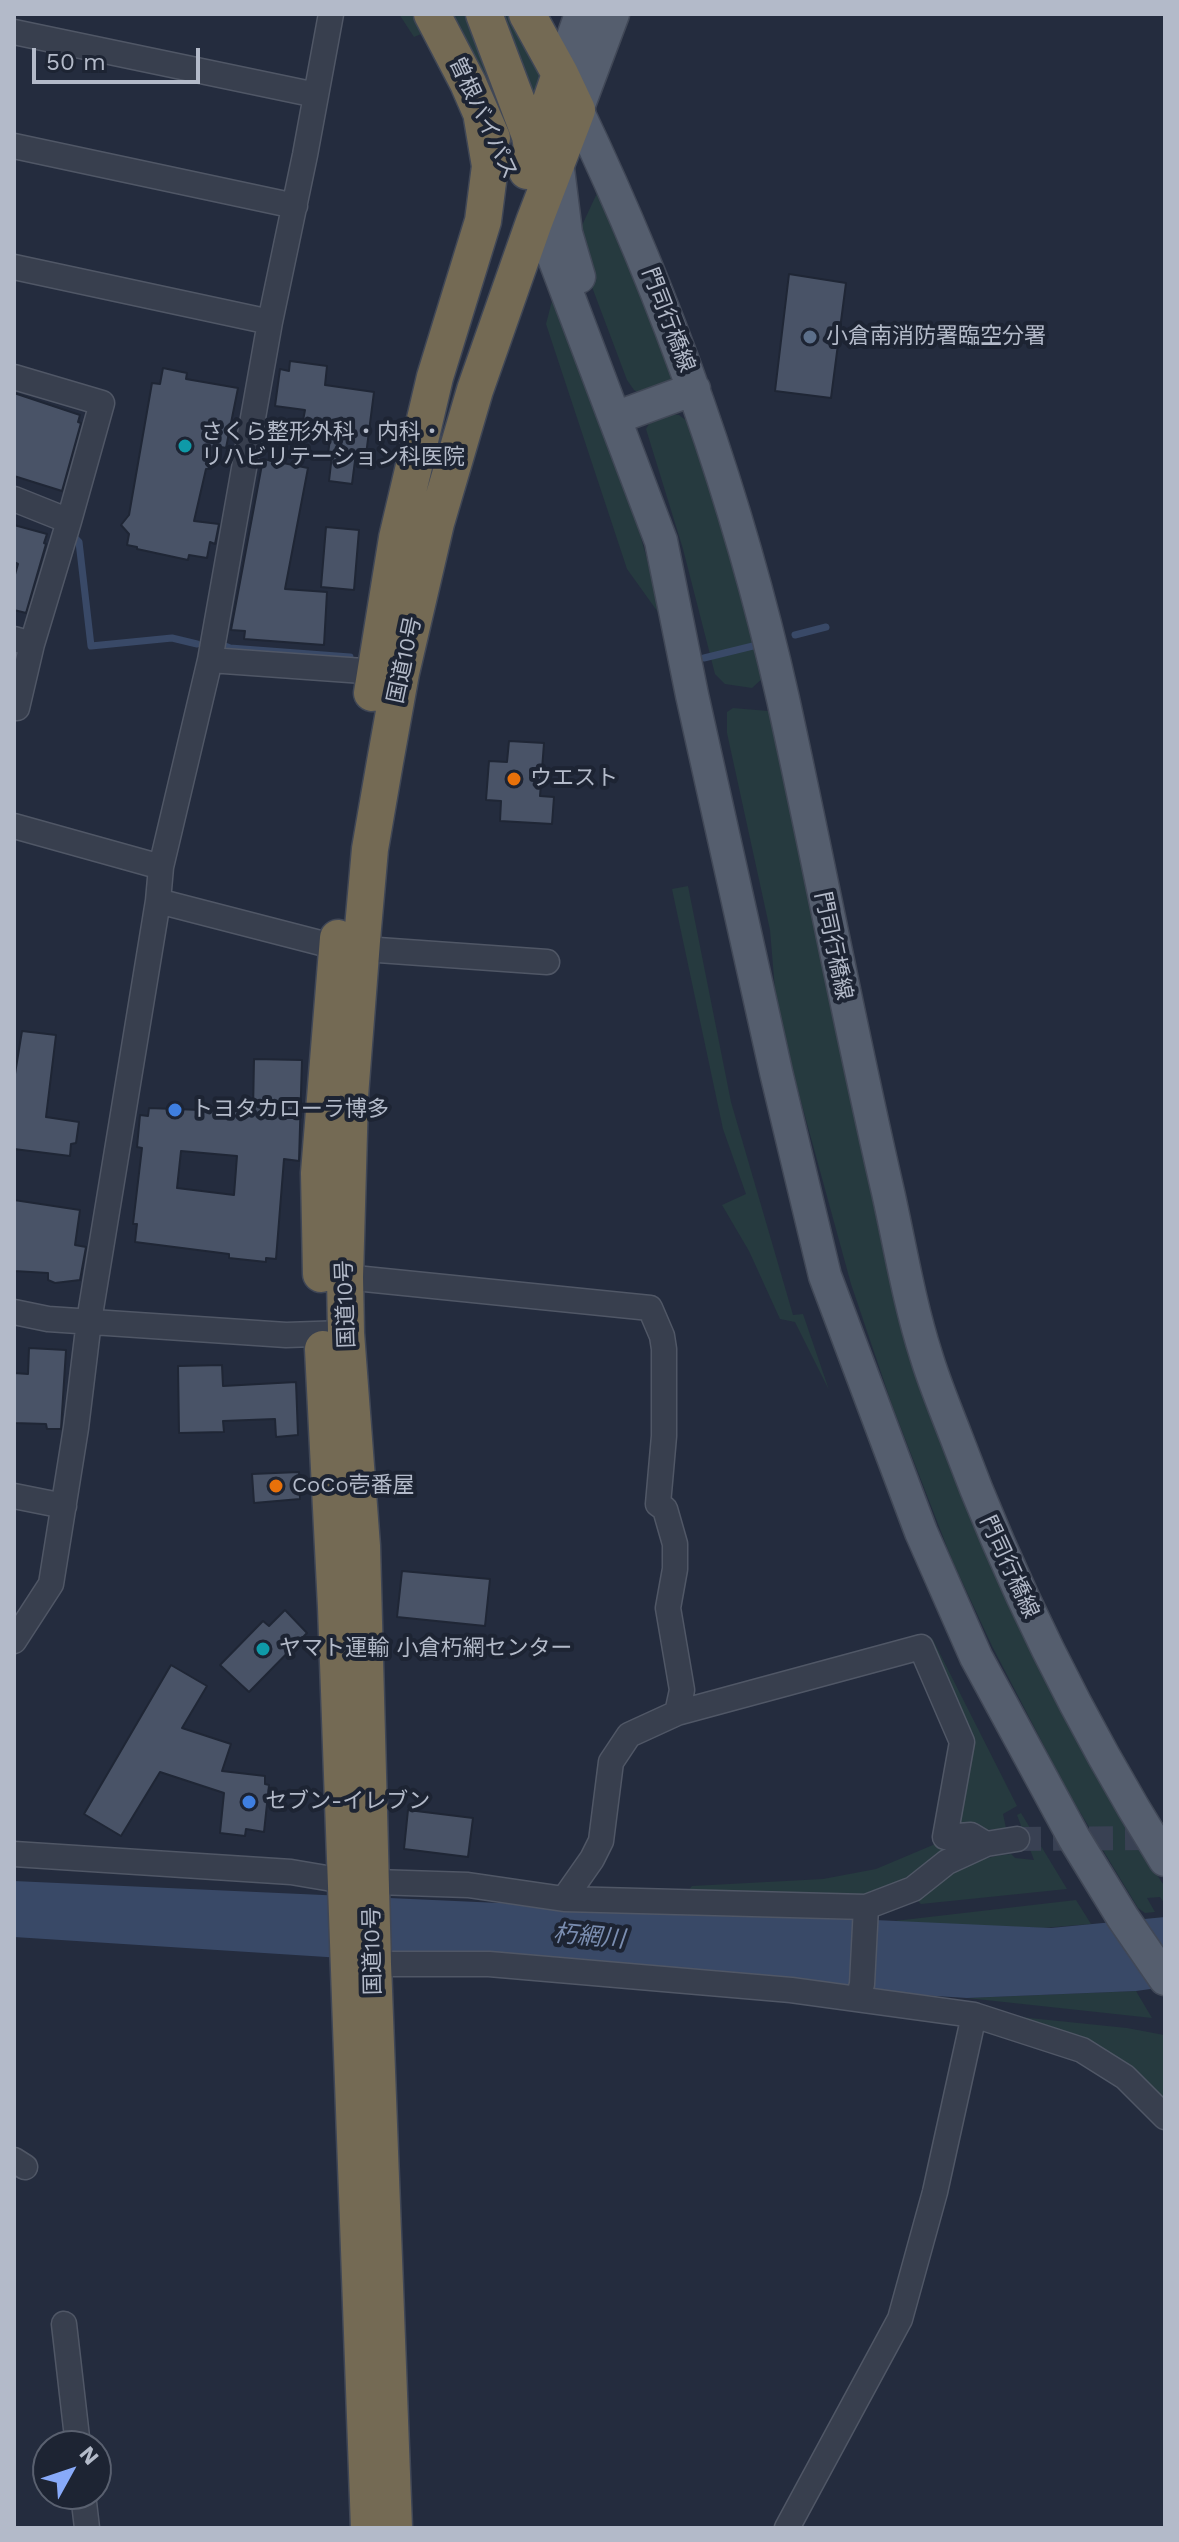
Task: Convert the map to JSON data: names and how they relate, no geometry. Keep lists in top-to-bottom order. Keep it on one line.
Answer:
{"streets":{"highway":["曽根バイパス","国道10号"],"main road":["門司行橋線"]},"crossings":[["曽根バイパス","門司行橋線"],["曽根バイパス","国道10号"],["門司行橋線","国道10号"]],"water":["朽網川"],"places":["小倉南消防署臨空分署","さくら整形外科・内科・ リハビリテーション科医院","ウエスト","トヨタカローラ博多","CoCo壱番屋","ヤマト運輸 小倉朽網センター","セブン-イレブン"],"scale_bar":"50 m","north":"top right"}
